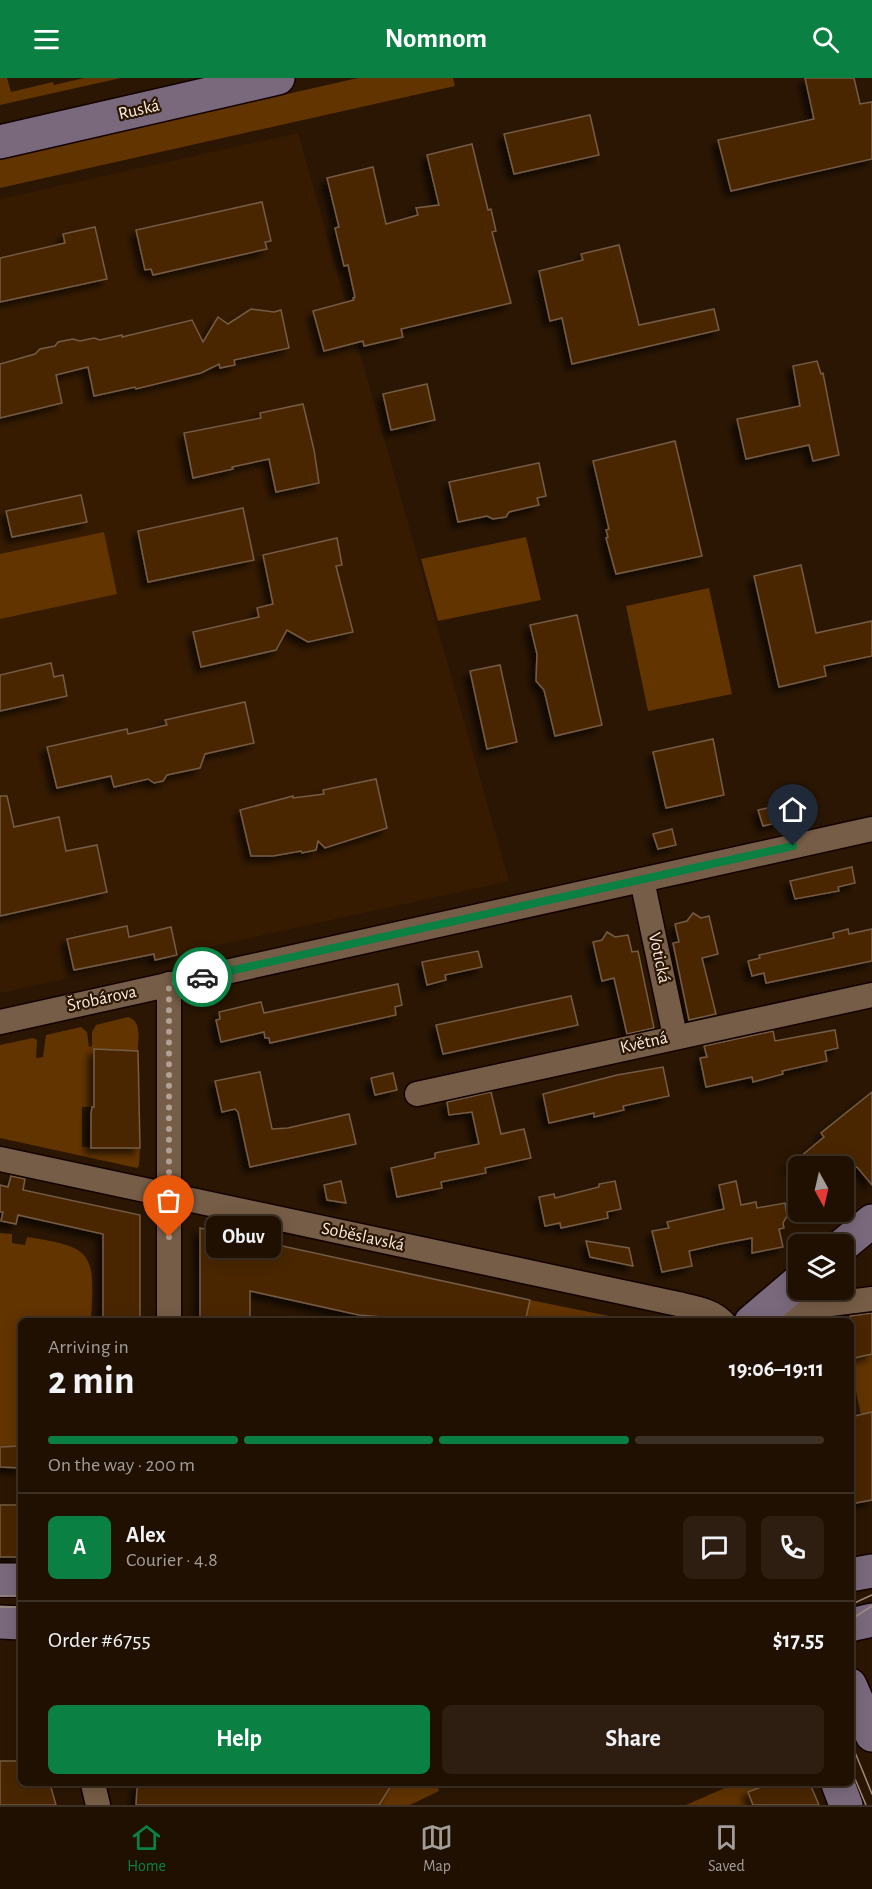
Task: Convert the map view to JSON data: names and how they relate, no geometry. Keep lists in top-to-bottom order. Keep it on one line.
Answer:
{"streets":{"street":["Ruská","Votická","Šrobárova","Květná","Soběslavská"]},"crossings":[["Votická","Šrobárova"],["Votická","Květná"]],"places":["Obuv"],"north":"bottom","page":{"header":"Nomnom","bubble":"Obuv","heading":["2 min","Arriving in","19:06–19:11"],"panel":["Alex","Courier · 4.8","Order #6755","$17.55"],"bar":"On the way · 200 m","round":"A","buttons":["Help","Share"],"tabs":["Home","Map","Saved"]}}
